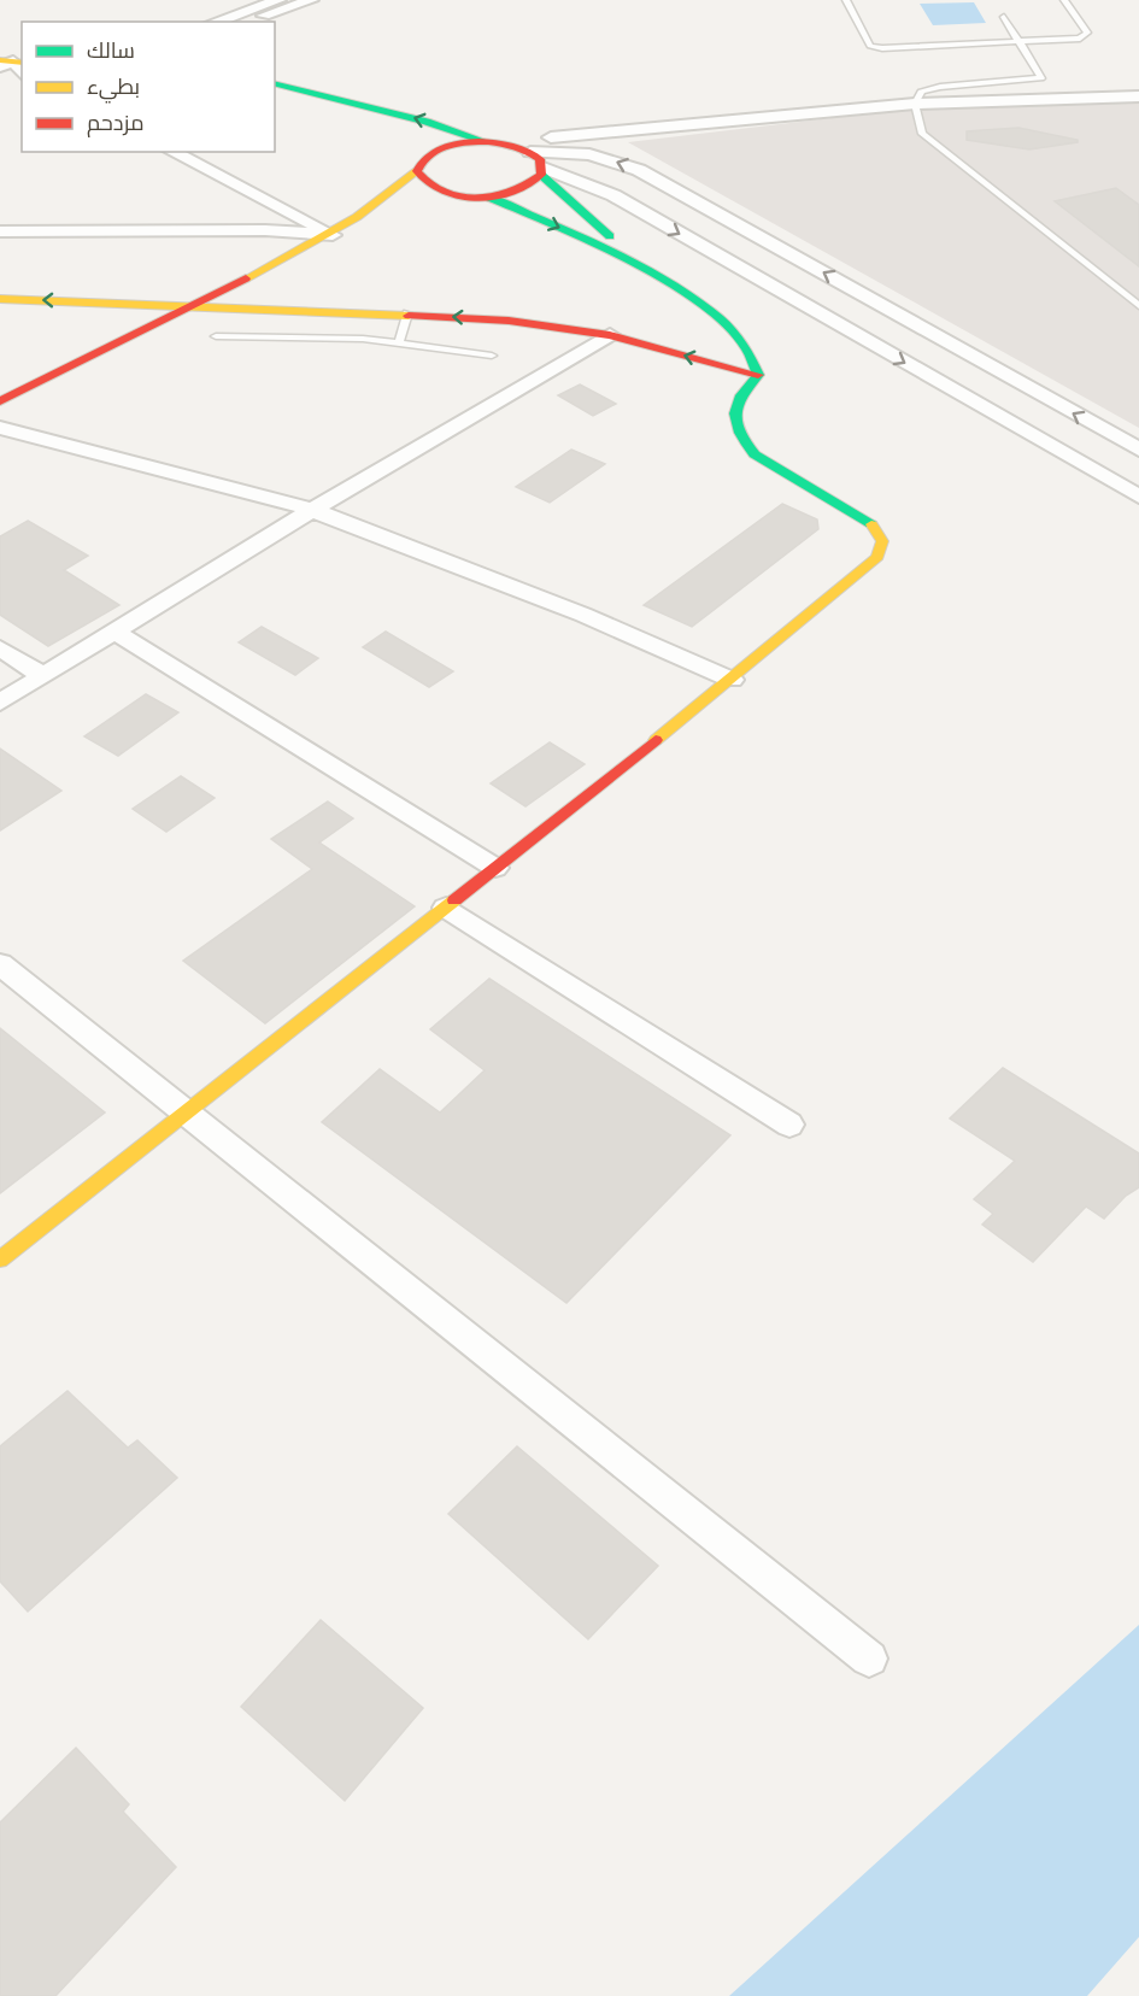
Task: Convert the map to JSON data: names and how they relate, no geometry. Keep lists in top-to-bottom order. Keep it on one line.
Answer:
{"legend":["سالك","بطيء","مزدحم"]}
